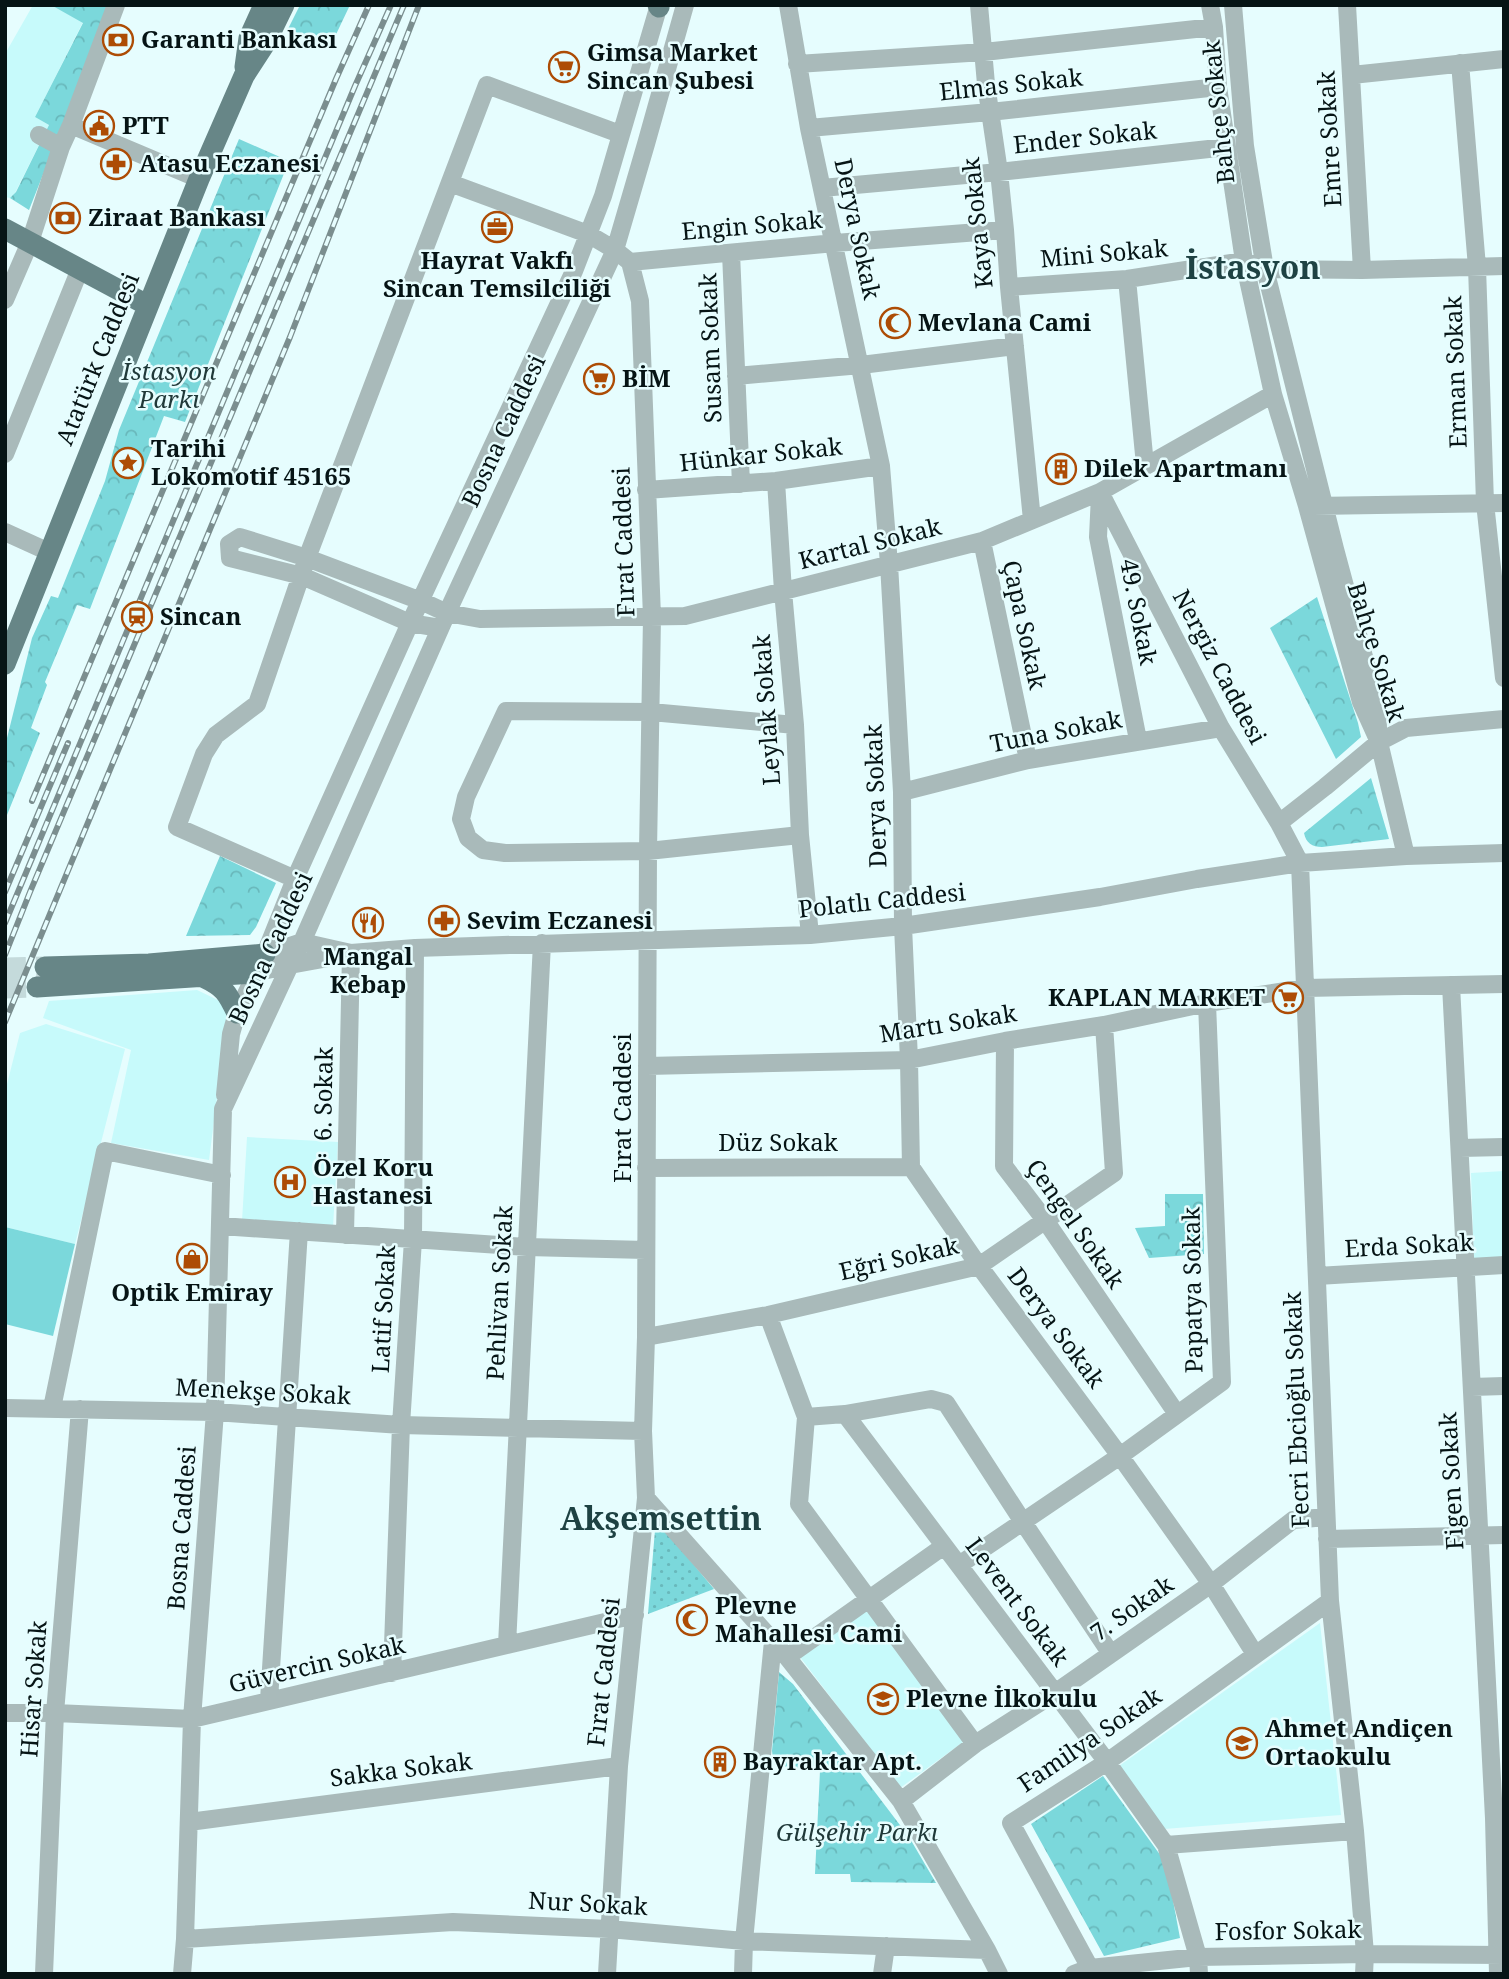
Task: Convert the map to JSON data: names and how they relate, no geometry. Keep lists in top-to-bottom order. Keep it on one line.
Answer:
{"streets":{"main road":["Atatürk Caddesi"],"street":["Elmas Sokak","Bahçe Sokak","Ender Sokak","Emre Sokak","Kaya Sokak","Engin Sokak","Derya Sokak","Mini Sokak","Susam Sokak","Erman Sokak","Bosna Caddesi","Hünkar Sokak","Fırat Caddesi","Kartal Sokak","49. Sokak","Çapa Sokak","Nergiz Caddesi","Leylak Sokak","Tuna Sokak","Polatlı Caddesi","Martı Sokak","6. Sokak","Düz Sokak","Çengel Sokak","Erda Sokak","Eğri Sokak","Papatya Sokak","Pehlivan Sokak","Latif Sokak","Menekşe Sokak","Fecri Ebcioğlu Sokak","Figen Sokak","Levent Sokak","7. Sokak","Güvercin Sokak","Hisar Sokak","Familya Sokak","Sakka Sokak","Nur Sokak","Fosfor Sokak"]},"crossings":[["Elmas Sokak","Bahçe Sokak"],["Elmas Sokak","Kaya Sokak"],["Elmas Sokak","Derya Sokak"],["Bahçe Sokak","Ender Sokak"],["Bahçe Sokak","Mini Sokak"],["Bahçe Sokak","Kartal Sokak"],["Bahçe Sokak","Polatlı Caddesi"],["Ender Sokak","Kaya Sokak"],["Ender Sokak","Derya Sokak"],["Kaya Sokak","Engin Sokak"],["Kaya Sokak","Mini Sokak"],["Kaya Sokak","Kartal Sokak"],["Engin Sokak","Derya Sokak"],["Engin Sokak","Susam Sokak"],["Engin Sokak","Fırat Caddesi"],["Derya Sokak","Hünkar Sokak"],["Derya Sokak","Kartal Sokak"],["Derya Sokak","Tuna Sokak"],["Derya Sokak","Polatlı Caddesi"],["Derya Sokak","Martı Sokak"],["Derya Sokak","Düz Sokak"],["Derya Sokak","Eğri Sokak"],["Derya Sokak","Papatya Sokak"],["Derya Sokak","7. Sokak"],["Derya Sokak","Familya Sokak"],["Susam Sokak","Hünkar Sokak"],["Bosna Caddesi","Kartal Sokak"],["Bosna Caddesi","Polatlı Caddesi"],["Bosna Caddesi","Menekşe Sokak"],["Bosna Caddesi","Güvercin Sokak"],["Bosna Caddesi","Sakka Sokak"],["Bosna Caddesi","Nur Sokak"],["Hünkar Sokak","Fırat Caddesi"],["Hünkar Sokak","Leylak Sokak"],["Fırat Caddesi","Kartal Sokak"],["Fırat Caddesi","Polatlı Caddesi"],["Fırat Caddesi","Martı Sokak"],["Fırat Caddesi","Düz Sokak"],["Fırat Caddesi","Eğri Sokak"],["Fırat Caddesi","Menekşe Sokak"],["Fırat Caddesi","Güvercin Sokak"],["Fırat Caddesi","Sakka Sokak"],["Fırat Caddesi","Nur Sokak"],["Kartal Sokak","49. Sokak"],["Kartal Sokak","Çapa Sokak"],["Kartal Sokak","Nergiz Caddesi"],["Kartal Sokak","Leylak Sokak"],["49. Sokak","Nergiz Caddesi"],["49. Sokak","Tuna Sokak"],["Çapa Sokak","Tuna Sokak"],["Nergiz Caddesi","Tuna Sokak"],["Nergiz Caddesi","Polatlı Caddesi"],["Nergiz Caddesi","Fecri Ebcioğlu Sokak"],["Leylak Sokak","Polatlı Caddesi"],["Polatlı Caddesi","6. Sokak"],["Polatlı Caddesi","Pehlivan Sokak"],["Polatlı Caddesi","Latif Sokak"],["Polatlı Caddesi","Fecri Ebcioğlu Sokak"],["Martı Sokak","Çengel Sokak"],["Martı Sokak","Eğri Sokak"],["Martı Sokak","Papatya Sokak"],["Martı Sokak","Fecri Ebcioğlu Sokak"],["Martı Sokak","Figen Sokak"],["Çengel Sokak","Eğri Sokak"],["Çengel Sokak","Papatya Sokak"],["Erda Sokak","Fecri Ebcioğlu Sokak"],["Erda Sokak","Figen Sokak"],["Papatya Sokak","Levent Sokak"],["Pehlivan Sokak","Menekşe Sokak"],["Pehlivan Sokak","Güvercin Sokak"],["Latif Sokak","Menekşe Sokak"],["Latif Sokak","Güvercin Sokak"],["Menekşe Sokak","Hisar Sokak"],["Fecri Ebcioğlu Sokak","7. Sokak"],["Fecri Ebcioğlu Sokak","Familya Sokak"],["Fecri Ebcioğlu Sokak","Fosfor Sokak"],["Figen Sokak","Fosfor Sokak"],["Levent Sokak","7. Sokak"],["Levent Sokak","Familya Sokak"],["Levent Sokak","Fosfor Sokak"],["Güvercin Sokak","Hisar Sokak"],["Familya Sokak","Fosfor Sokak"]],"districts":["İstasyon","Akşemsettin"],"parks":["İstasyon Parkı","Gülşehir Parkı"],"places":{"bank":["Garanti Bankası","Ziraat Bankası"],"supermarket":["Gimsa Market Sincan Şubesi","BİM","KAPLAN MARKET"],"public building":["PTT"],"pharmacy":["Atasu Eczanesi","Sevim Eczanesi"],"office":["Hayrat Vakfı Sincan Temsilciliği"],"mosque":["Mevlana Cami","Plevne Mahallesi Cami"],"place":["Tarihi Lokomotif 45165"],"building":["Dilek Apartmanı","Bayraktar Apt."],"station":["Sincan"],"restaurant":["Mangal Kebap"],"hospital":["Özel Koru Hastanesi"],"shop":["Optik Emiray"],"school or university":["Plevne İlkokulu","Ahmet Andiçen Ortaokulu"]}}
